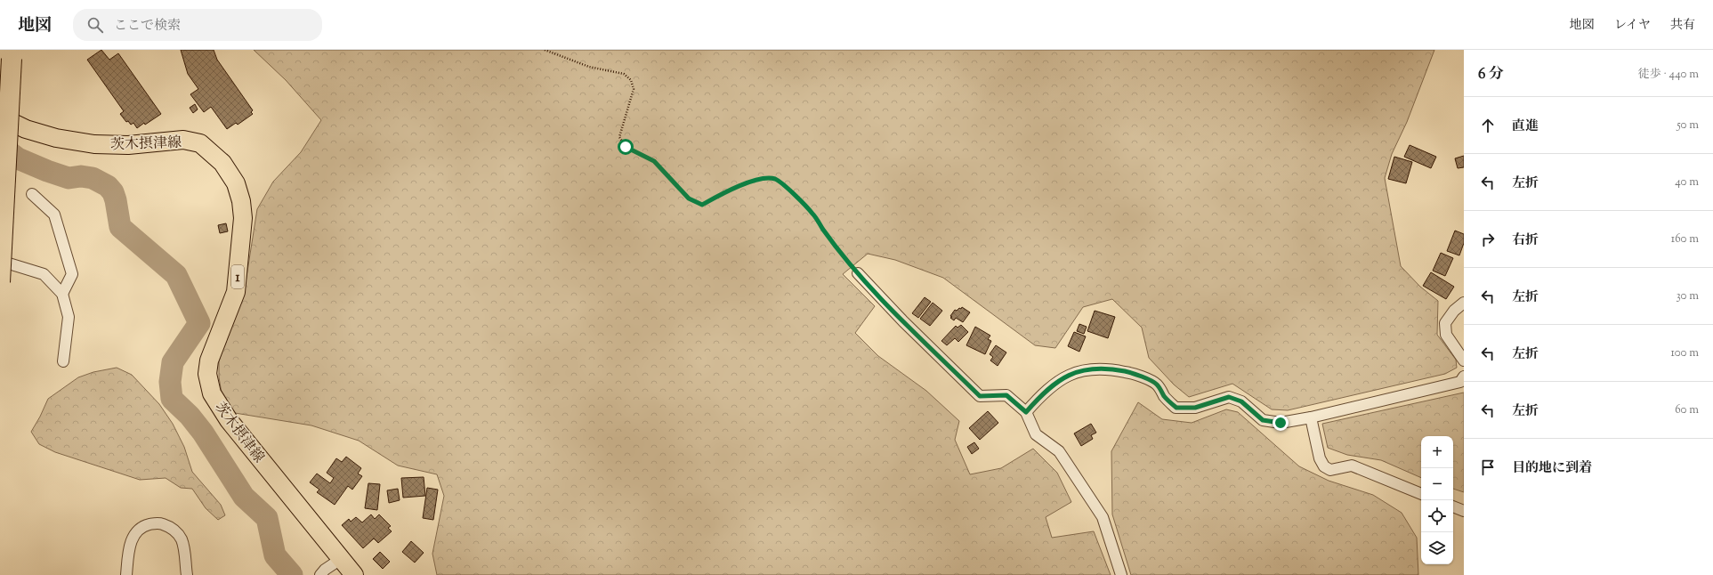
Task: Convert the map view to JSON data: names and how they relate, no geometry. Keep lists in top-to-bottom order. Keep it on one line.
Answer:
{"streets":{"main road":["茨木摂津線","1"]},"page":{"header":"地図","search":"ここで検索","nav":["地図","レイヤ","共有"],"heading":["6 分","徒歩 · 440 m"],"list":[["直進","50 m"],["左折","40 m"],["右折","160 m"],["左折","30 m"],["左折","100 m"],["左折","60 m"],"目的地に到着"],"map_buttons":["+","−"]}}
